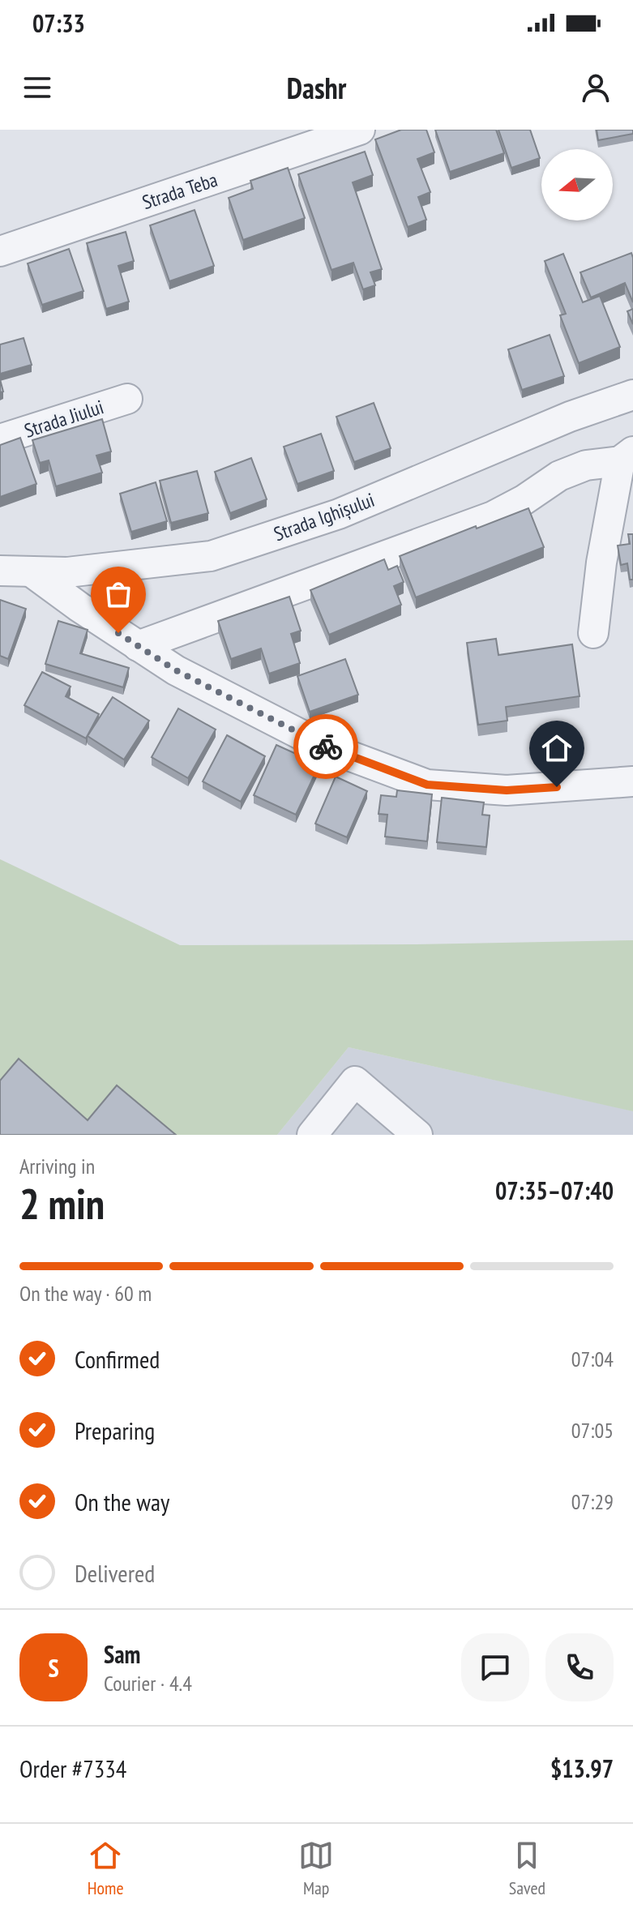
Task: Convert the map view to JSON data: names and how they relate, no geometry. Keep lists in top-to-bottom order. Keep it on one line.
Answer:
{"streets":{"street":["Strada Teba","Strada Jiului","Strada Ighișului"]},"north":"left","page":{"status":"07:33","header":"Dashr","heading":["2 min","Arriving in","07:35–07:40"],"panel":["Sam","Courier · 4.4","Order #7334","$13.97"],"bar":"On the way · 60 m","list":[["Confirmed","07:04"],["Preparing","07:05"],["On the way","07:29"],"Delivered"],"round":"S","tabs":["Home","Map","Saved"]}}
